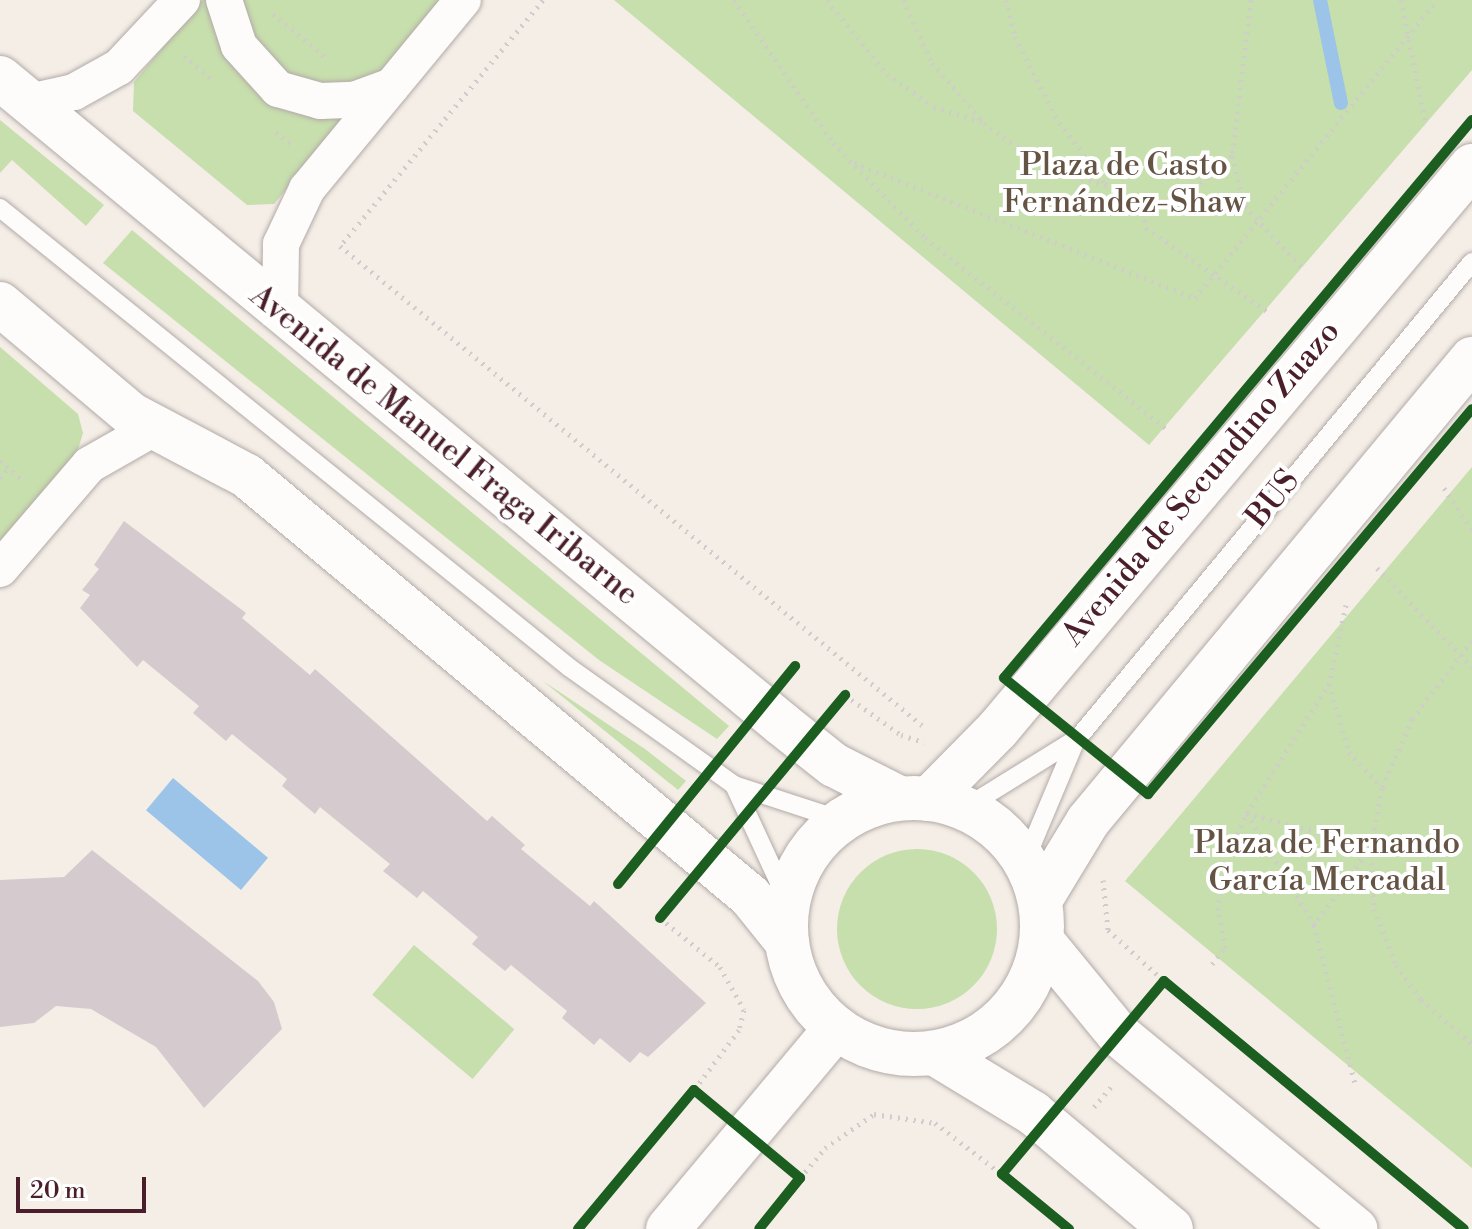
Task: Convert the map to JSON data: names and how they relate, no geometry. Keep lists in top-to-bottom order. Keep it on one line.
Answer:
{"streets":{"street":["Avenida de Manuel Fraga Iribarne","Avenida de Secundino Zuazo"],"lane":["BUS"]},"crossings":[["Avenida de Manuel Fraga Iribarne","Avenida de Secundino Zuazo"],["Avenida de Manuel Fraga Iribarne","BUS"],["Avenida de Secundino Zuazo","BUS"]],"parks":["Plaza de Casto Fernández-Shaw","Plaza de Fernando García Mercadal"],"scale_bar":"20 m"}
